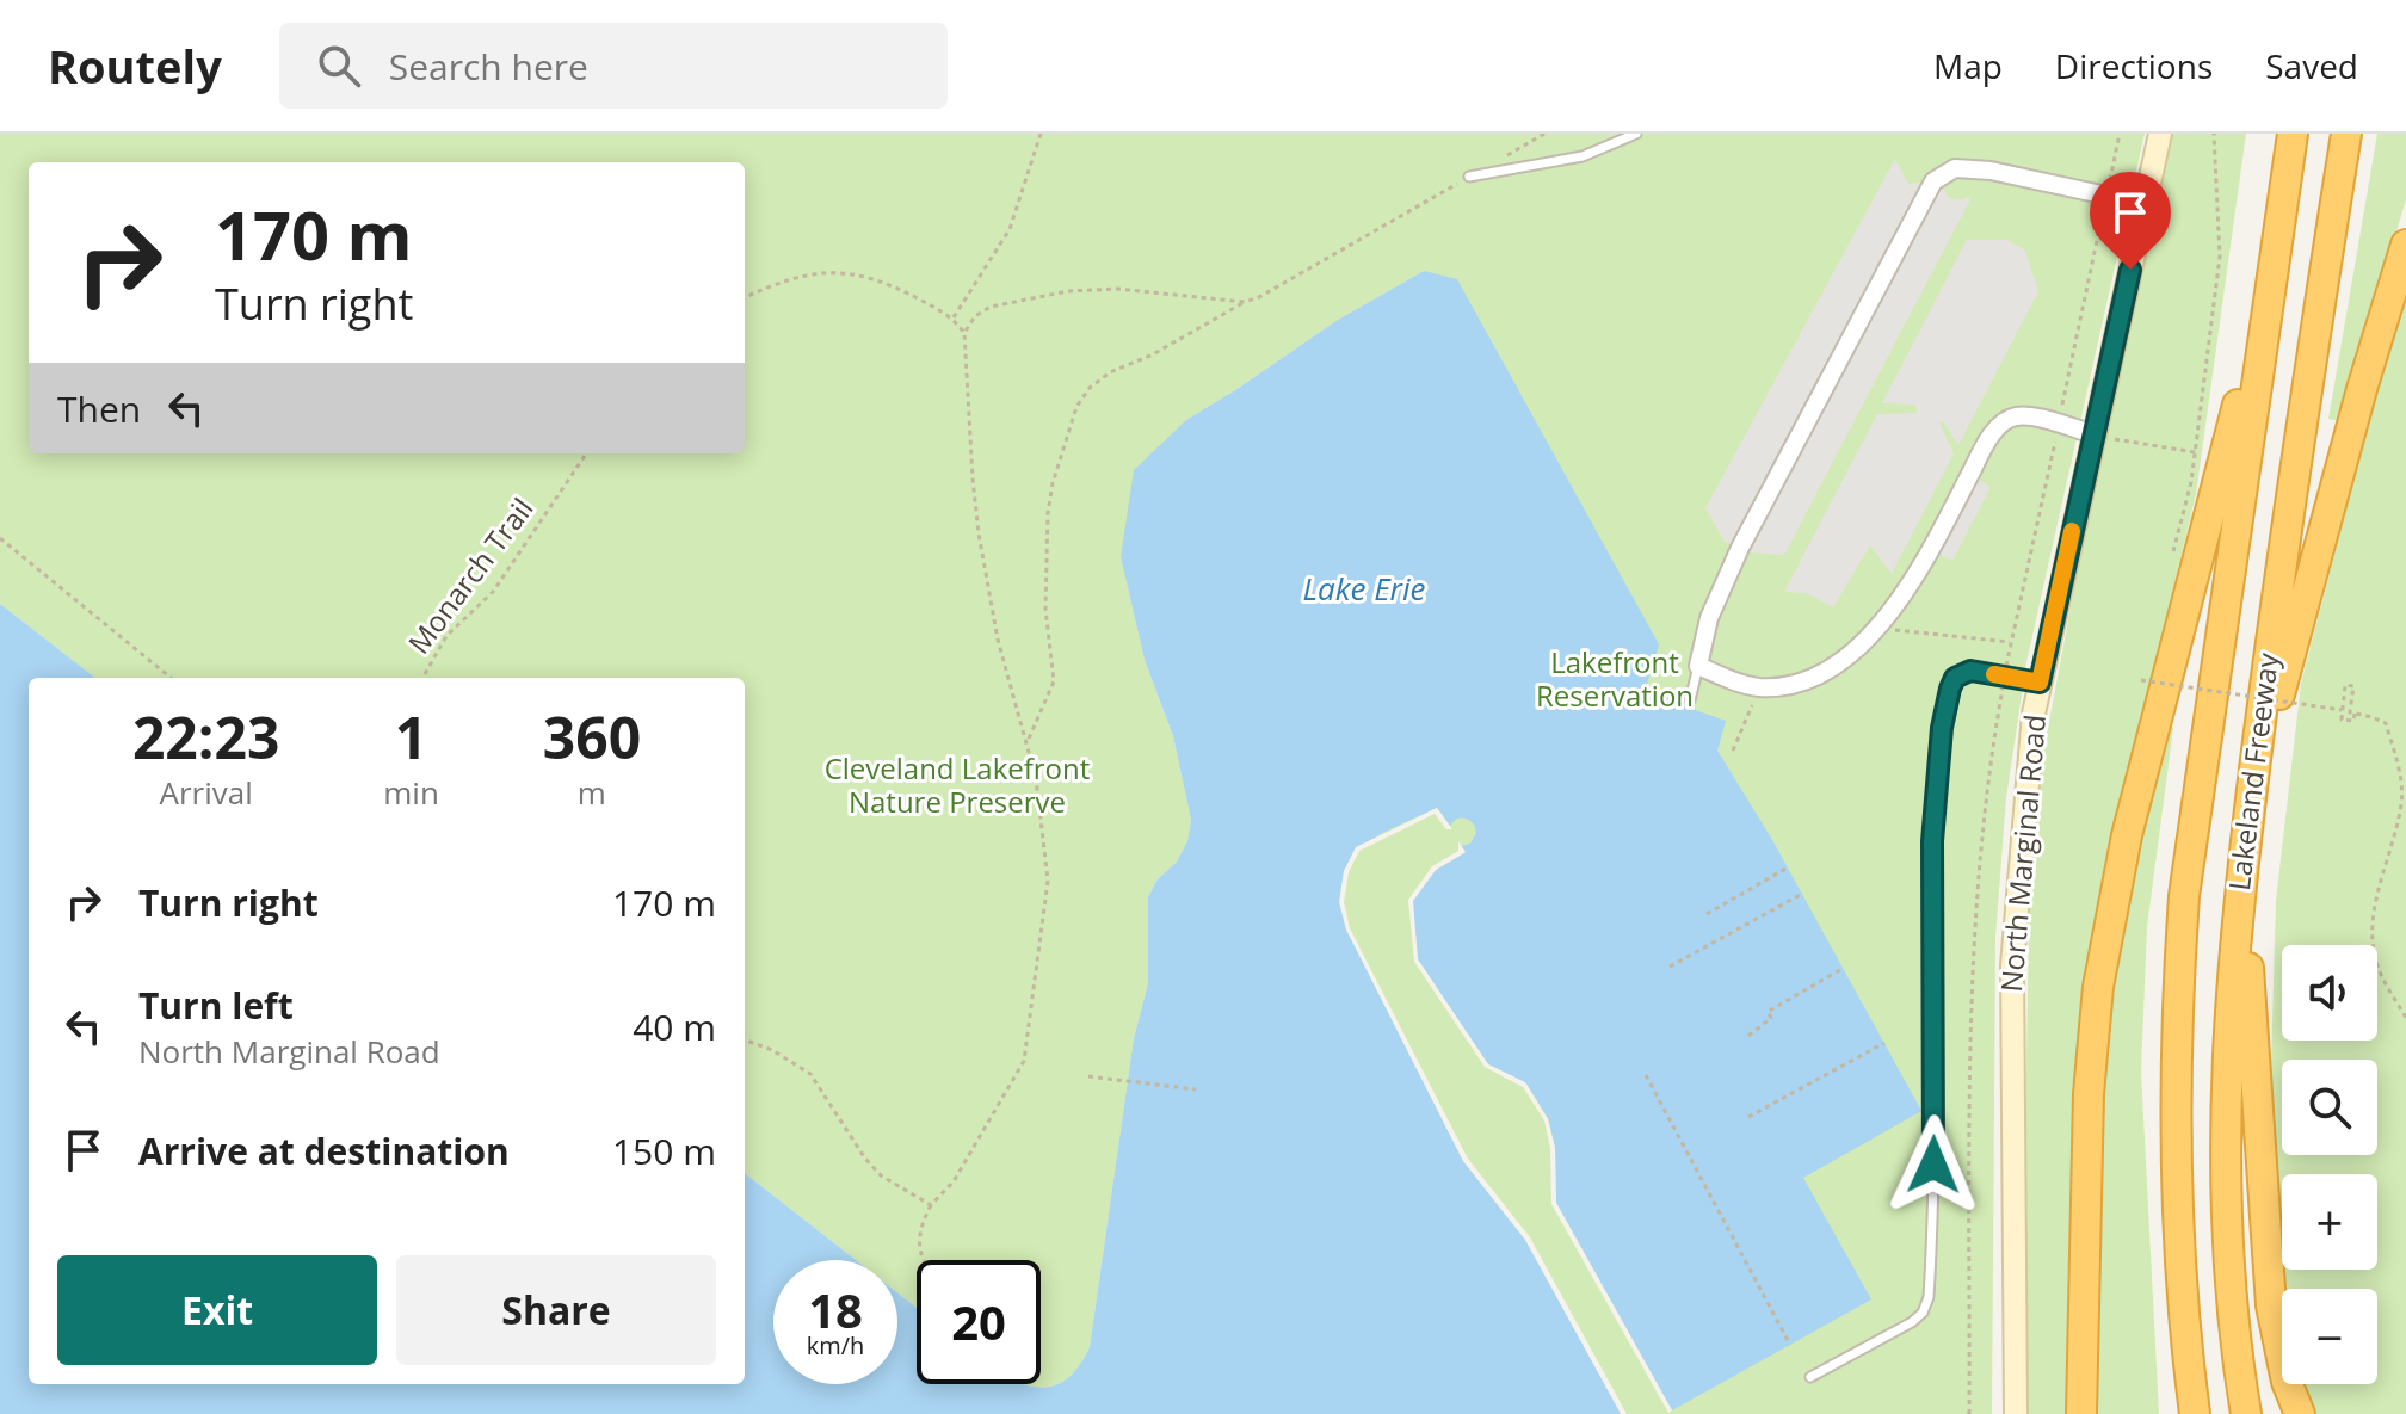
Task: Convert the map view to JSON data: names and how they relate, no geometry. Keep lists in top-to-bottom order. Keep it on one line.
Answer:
{"streets":{"highway":["Lakeland Freeway"],"main road":["North Marginal Road"],"path":["Monarch Trail"]},"water":["Lake Erie"],"parks":["Lakefront Reservation","Cleveland Lakefront Nature Preserve"],"page":{"header":"Routely","search":"Search here","nav":["Map","Directions","Saved"],"turn":["170 m","Turn right"],"then":"Then","eta":["22:23","Arrival","1","min","360","m"],"list":[{"name":"Turn right","value":"170 m"},{"name":"Turn left","note":"North Marginal Road","value":"40 m"},{"name":"Arrive at destination","value":"150 m"}],"map_buttons":["+","−"],"buttons":["Exit","Share"],"speed":"18 km/h","limit":"20"}}
